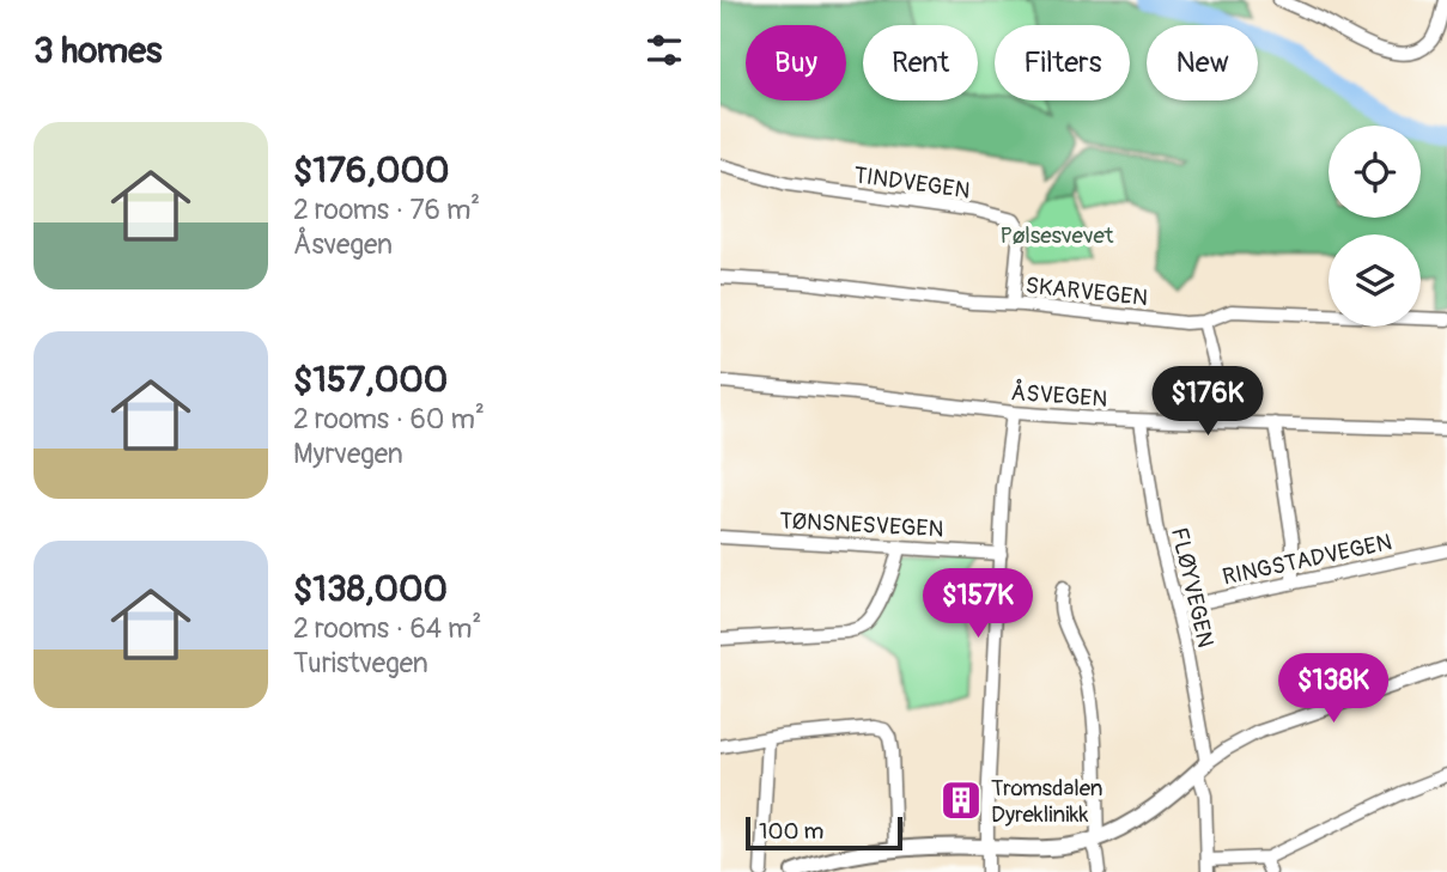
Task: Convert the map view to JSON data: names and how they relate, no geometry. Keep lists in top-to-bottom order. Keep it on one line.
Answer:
{"streets":{"street":["TINDVEGEN","SKARVEGEN","ÅSVEGEN","TØNSNESVEGEN","RINGSTADVEGEN","FLØYVEGEN"]},"crossings":[["TINDVEGEN","SKARVEGEN"],["ÅSVEGEN","FLØYVEGEN"],["RINGSTADVEGEN","FLØYVEGEN"]],"parks":["Pølsesvevet"],"places":{"building":["Tromsdalen Dyreklinikk"]},"scale_bar":"100 m","page":{"heading":"3 homes","chip":["Buy","Rent","Filters","New"],"list":[{"name":"$176,000","note":"2 rooms · 76 m² · Åsvegen"},{"name":"$157,000","note":"2 rooms · 60 m² · Myrvegen"},{"name":"$138,000","note":"2 rooms · 64 m² · Turistvegen"}],"price":["$176K","$157K","$138K"],"scale":"100 m"}}
